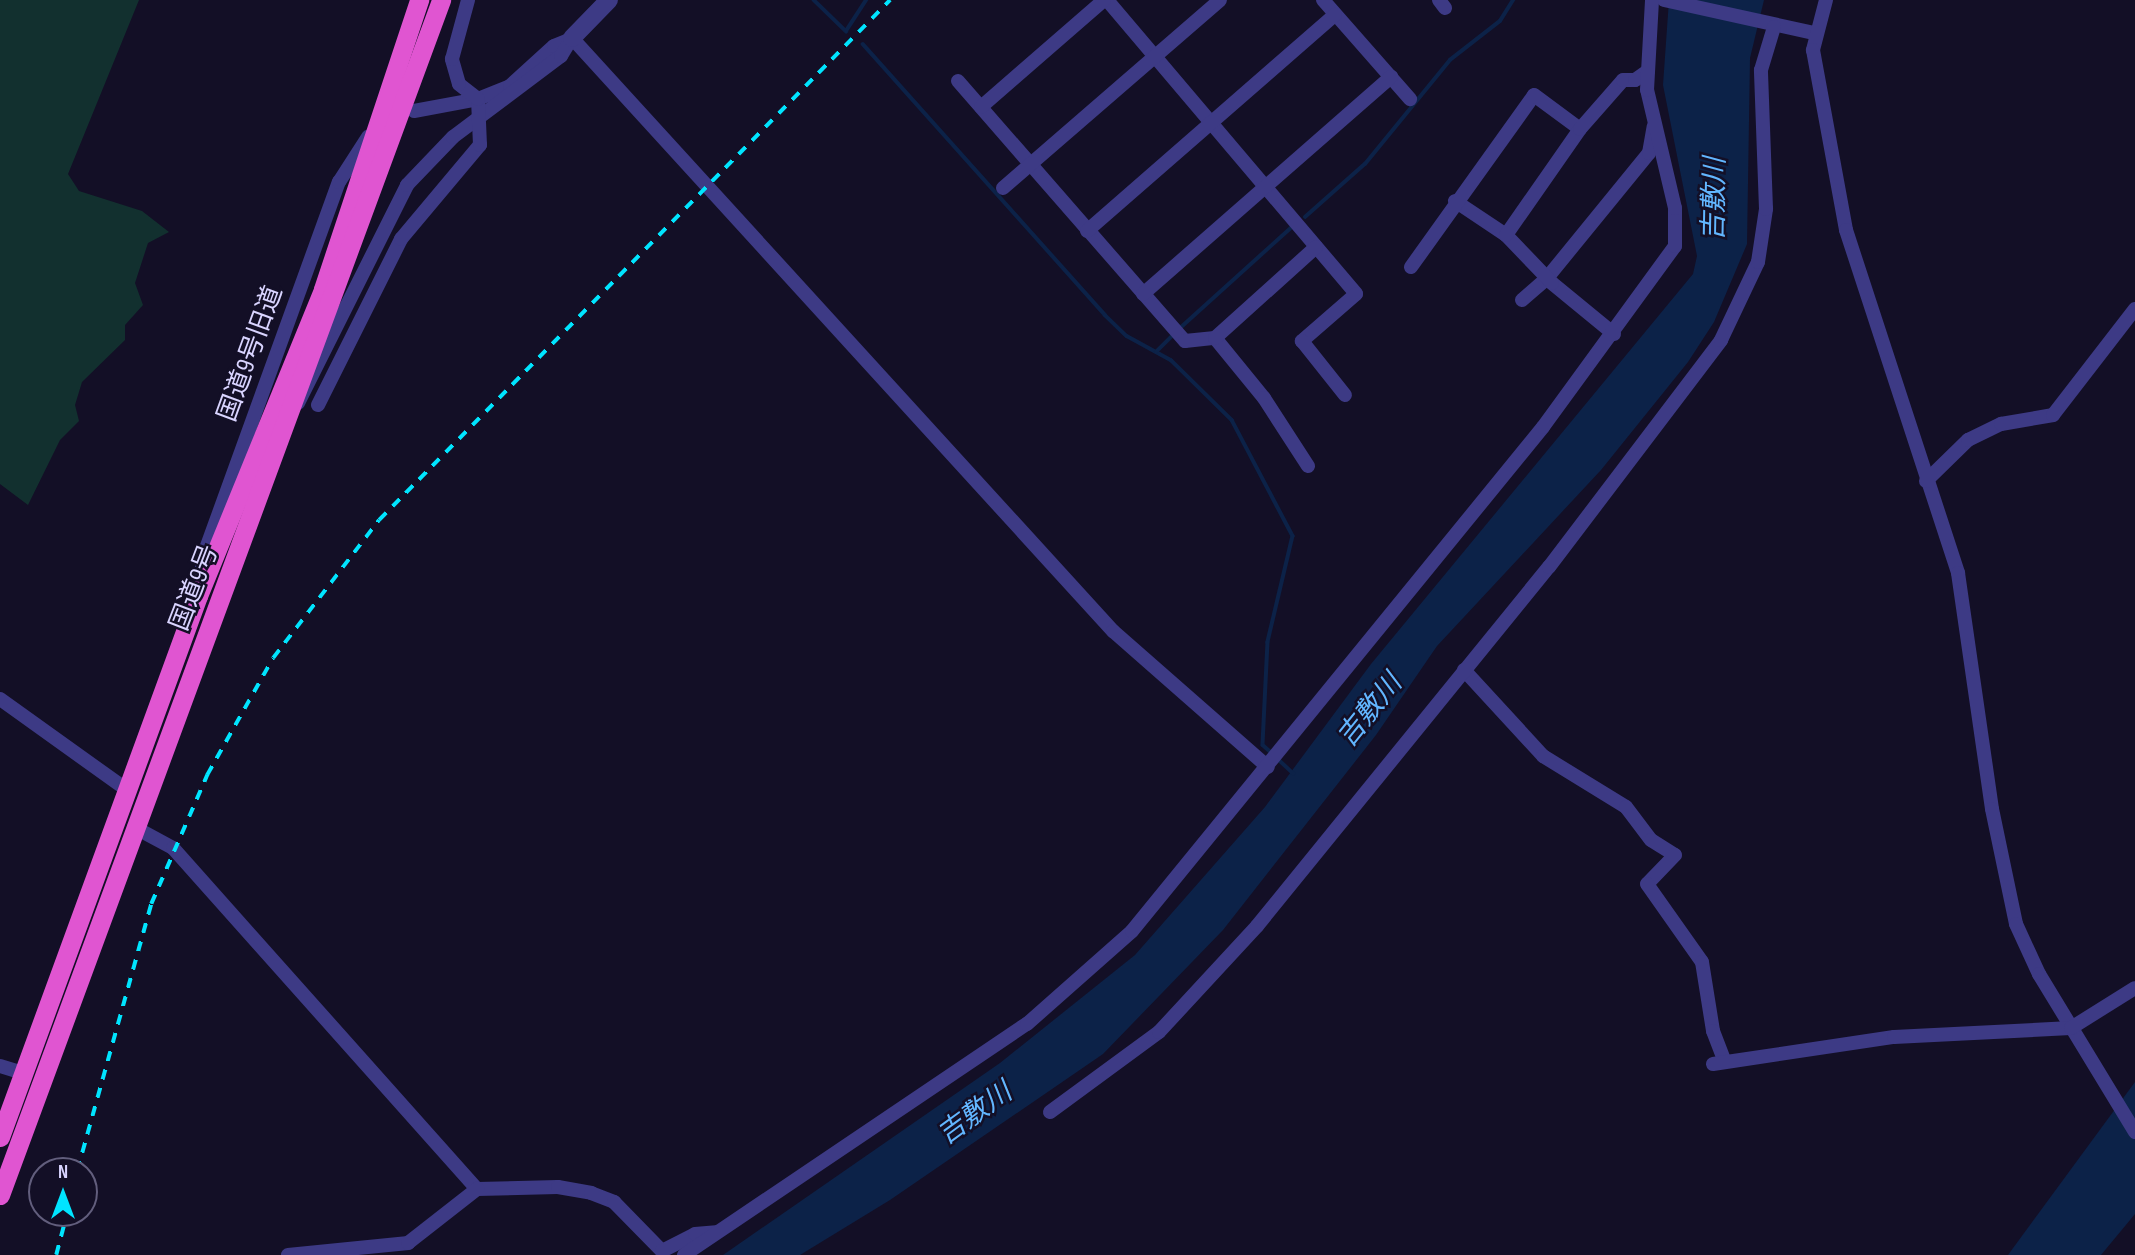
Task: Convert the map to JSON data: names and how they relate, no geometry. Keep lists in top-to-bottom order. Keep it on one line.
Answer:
{"streets":{"highway":["国道9号"],"street":["国道9号旧道"]},"crossings":[["国道9号旧道","国道9号"]],"water":["吉敷川"],"north":"top"}
